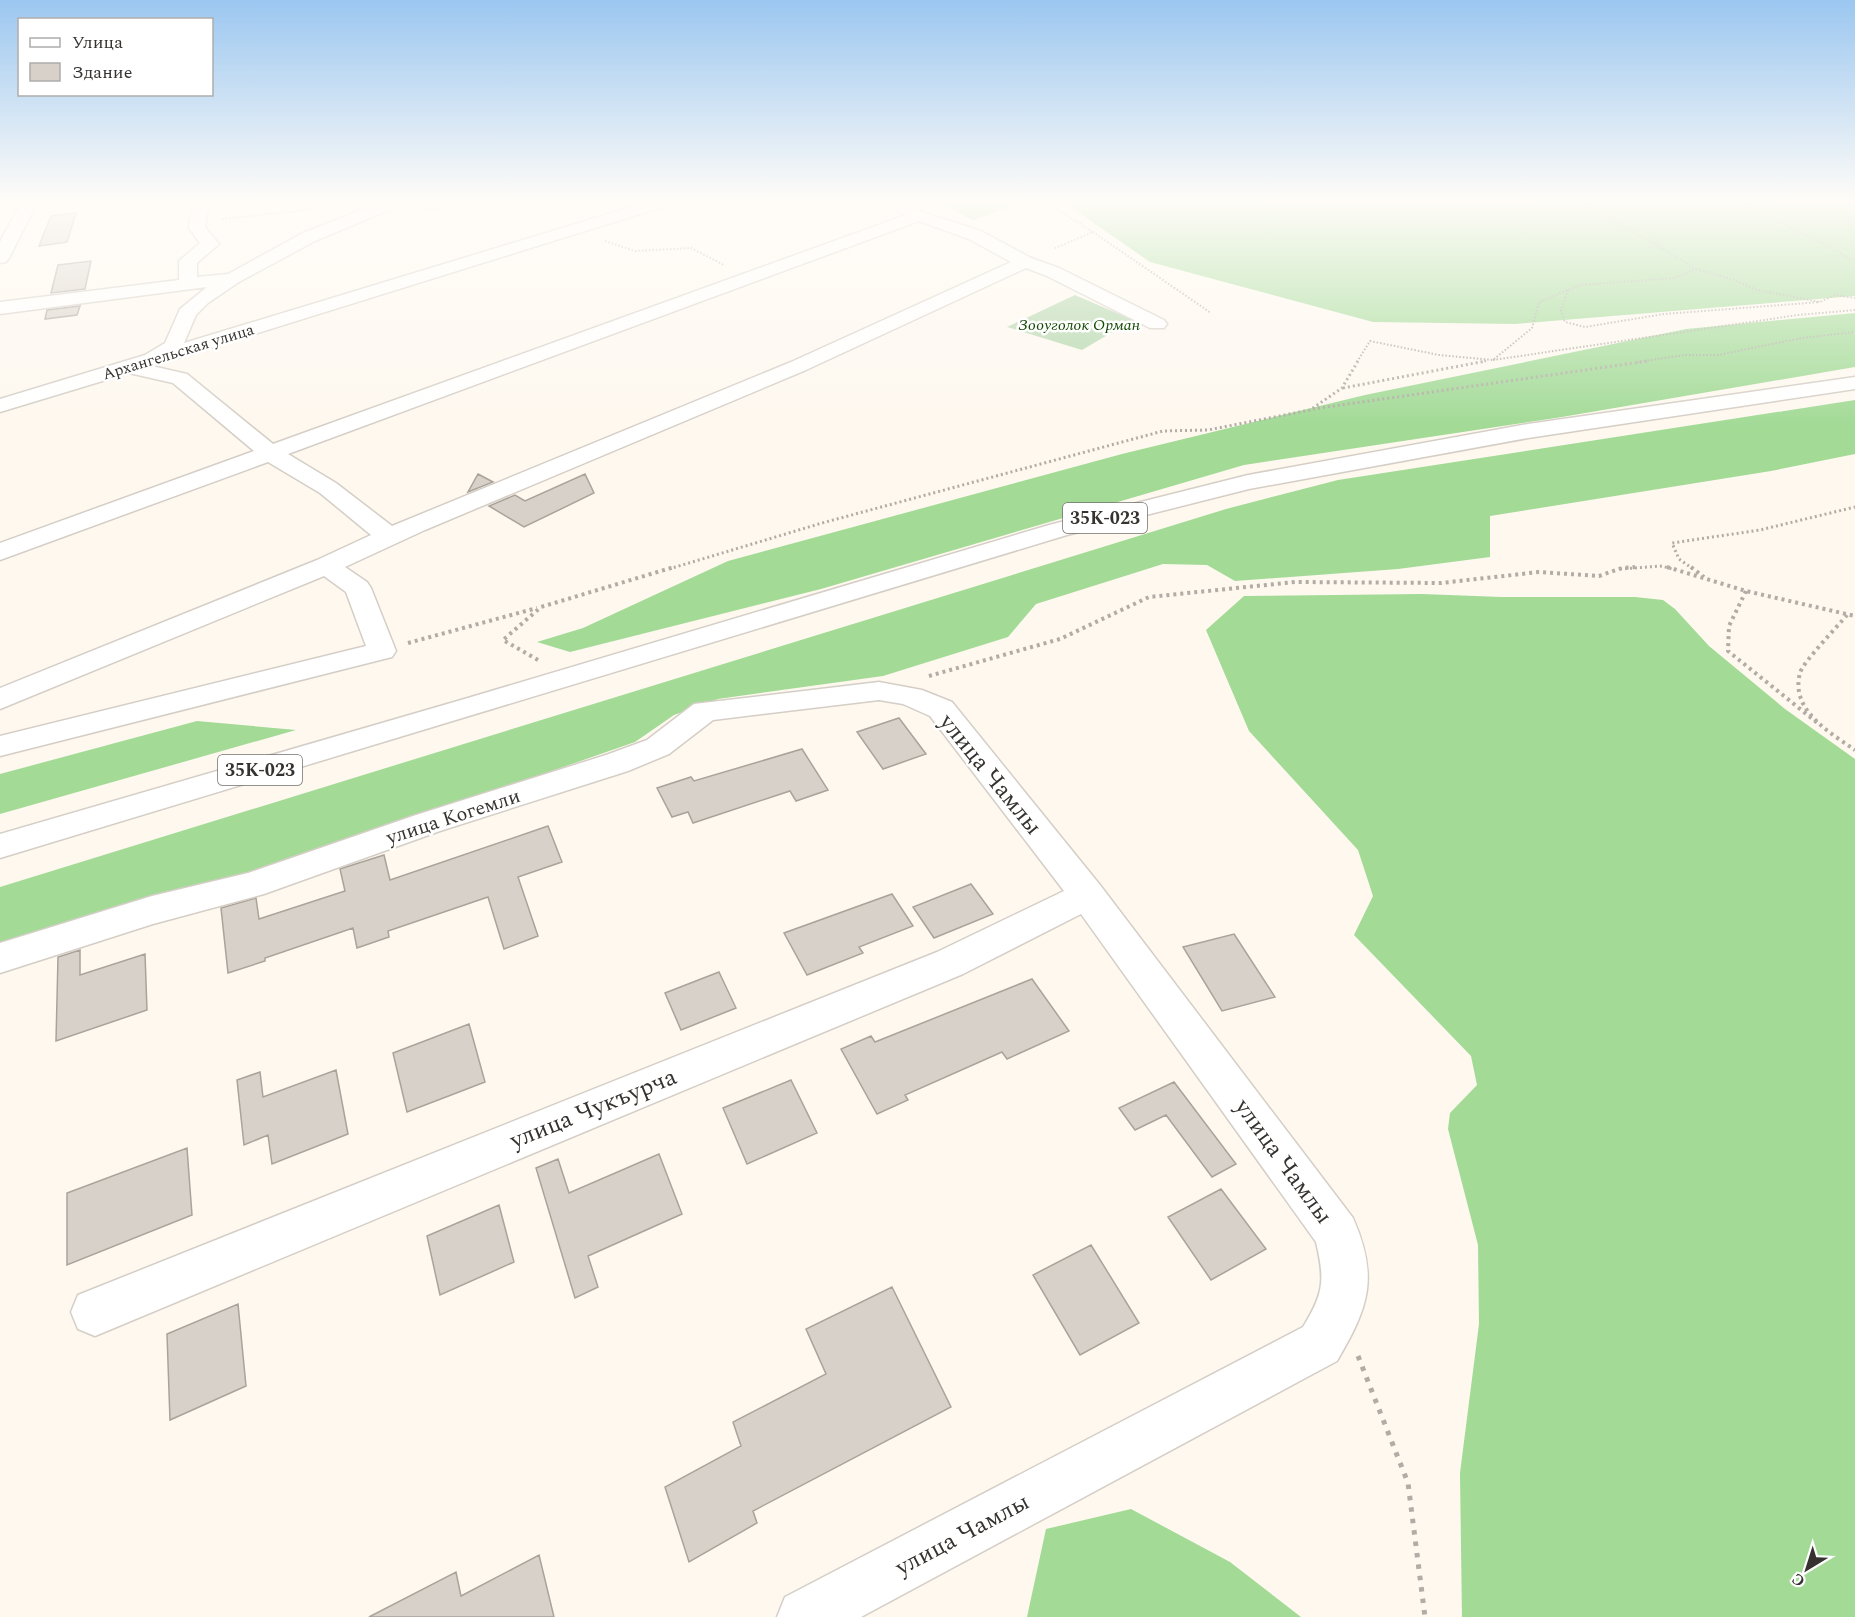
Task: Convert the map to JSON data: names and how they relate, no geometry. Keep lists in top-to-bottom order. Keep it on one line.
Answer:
{"streets":{"street":["Архангельская улица","35К-023","улица Чамлы","улица Когемли","улица Чукъурча"]},"crossings":[["улица Чамлы","улица Когемли"],["улица Чамлы","улица Чукъурча"]],"parks":["Зооуголок Орман"],"legend":["Улица","Здание"],"north":"bottom left"}
